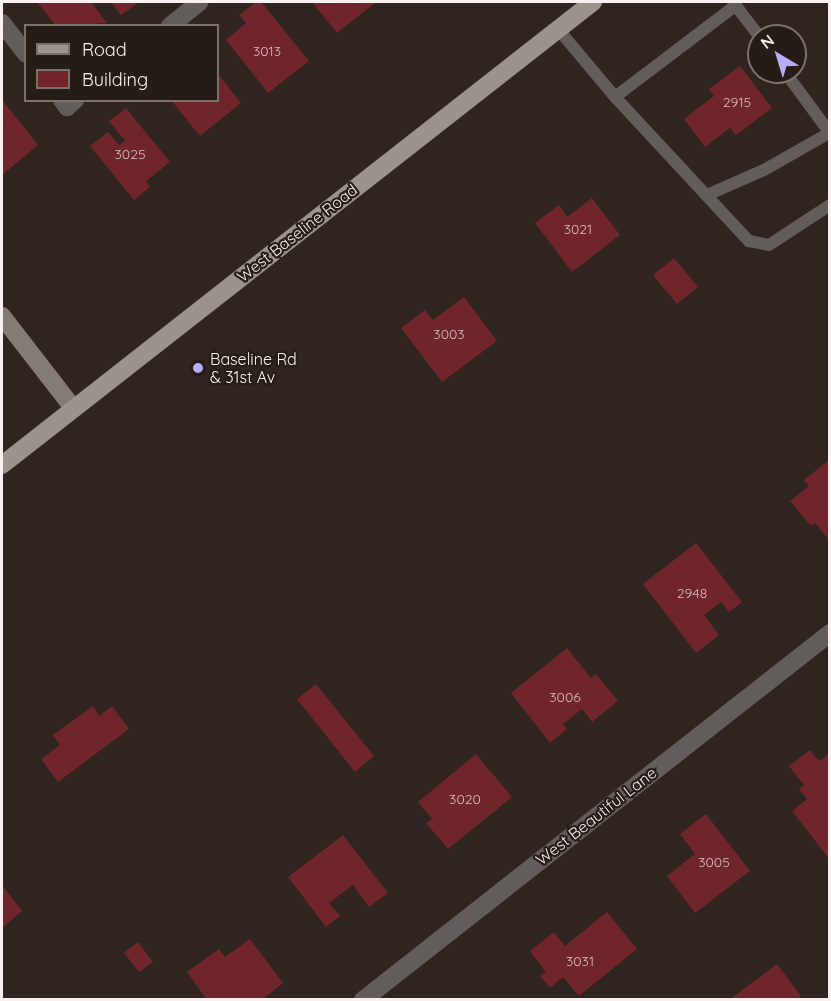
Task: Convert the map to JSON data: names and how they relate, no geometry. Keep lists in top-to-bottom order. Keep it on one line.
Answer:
{"streets":{"main road":["West Baseline Road"],"street":["West Beautiful Lane"]},"places":["Baseline Rd & 31st Av"],"house_numbers":["3013","2915","3025","3021","3003","2948","3006","3020","3005","3031"],"legend":["Road","Building"],"north":"top left"}
